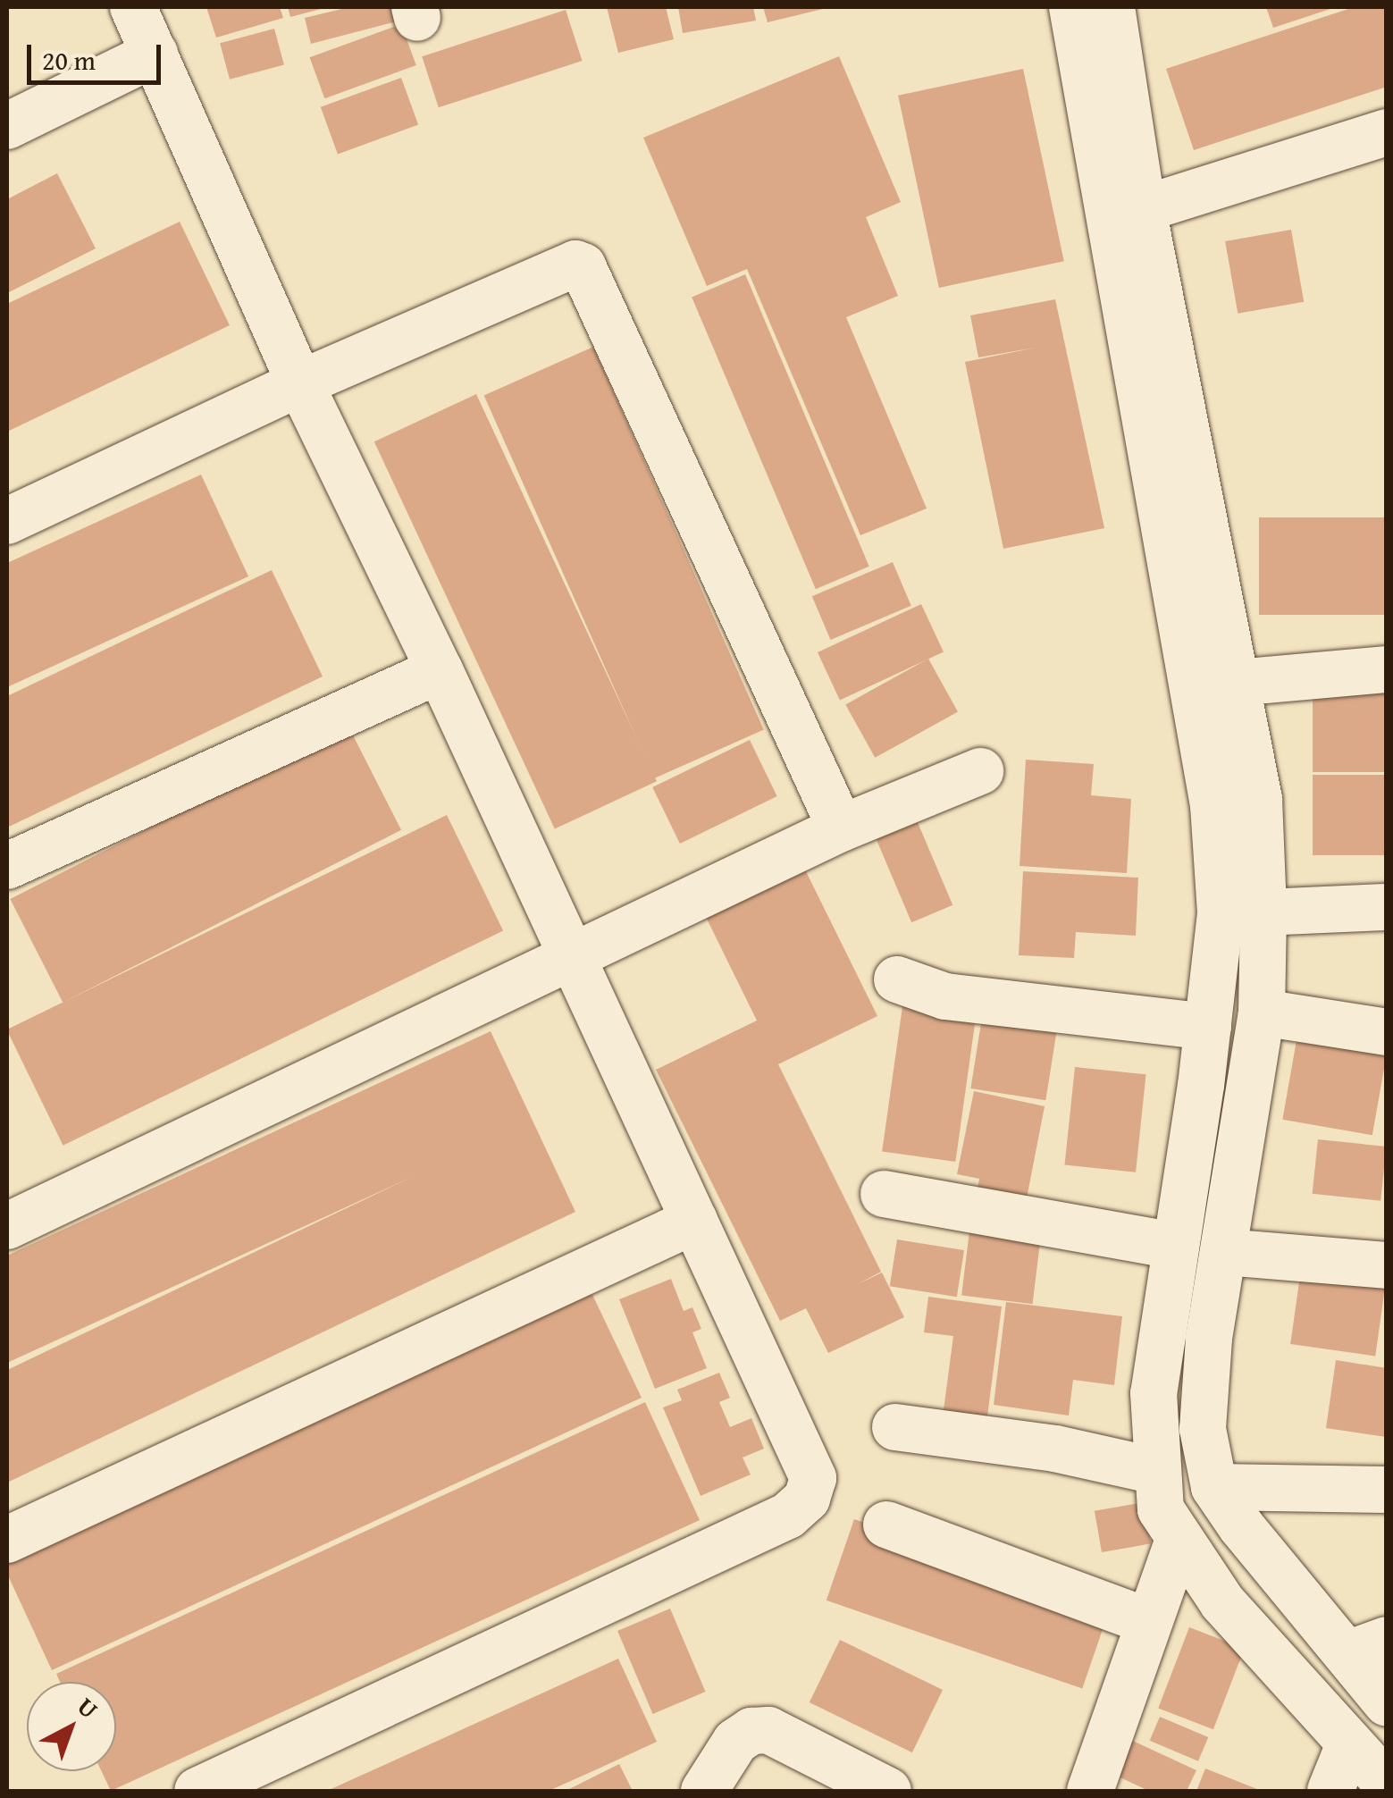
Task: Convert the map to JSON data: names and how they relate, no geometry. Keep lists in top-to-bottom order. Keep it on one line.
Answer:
{"scale_bar":"20 m","north":"top right"}
